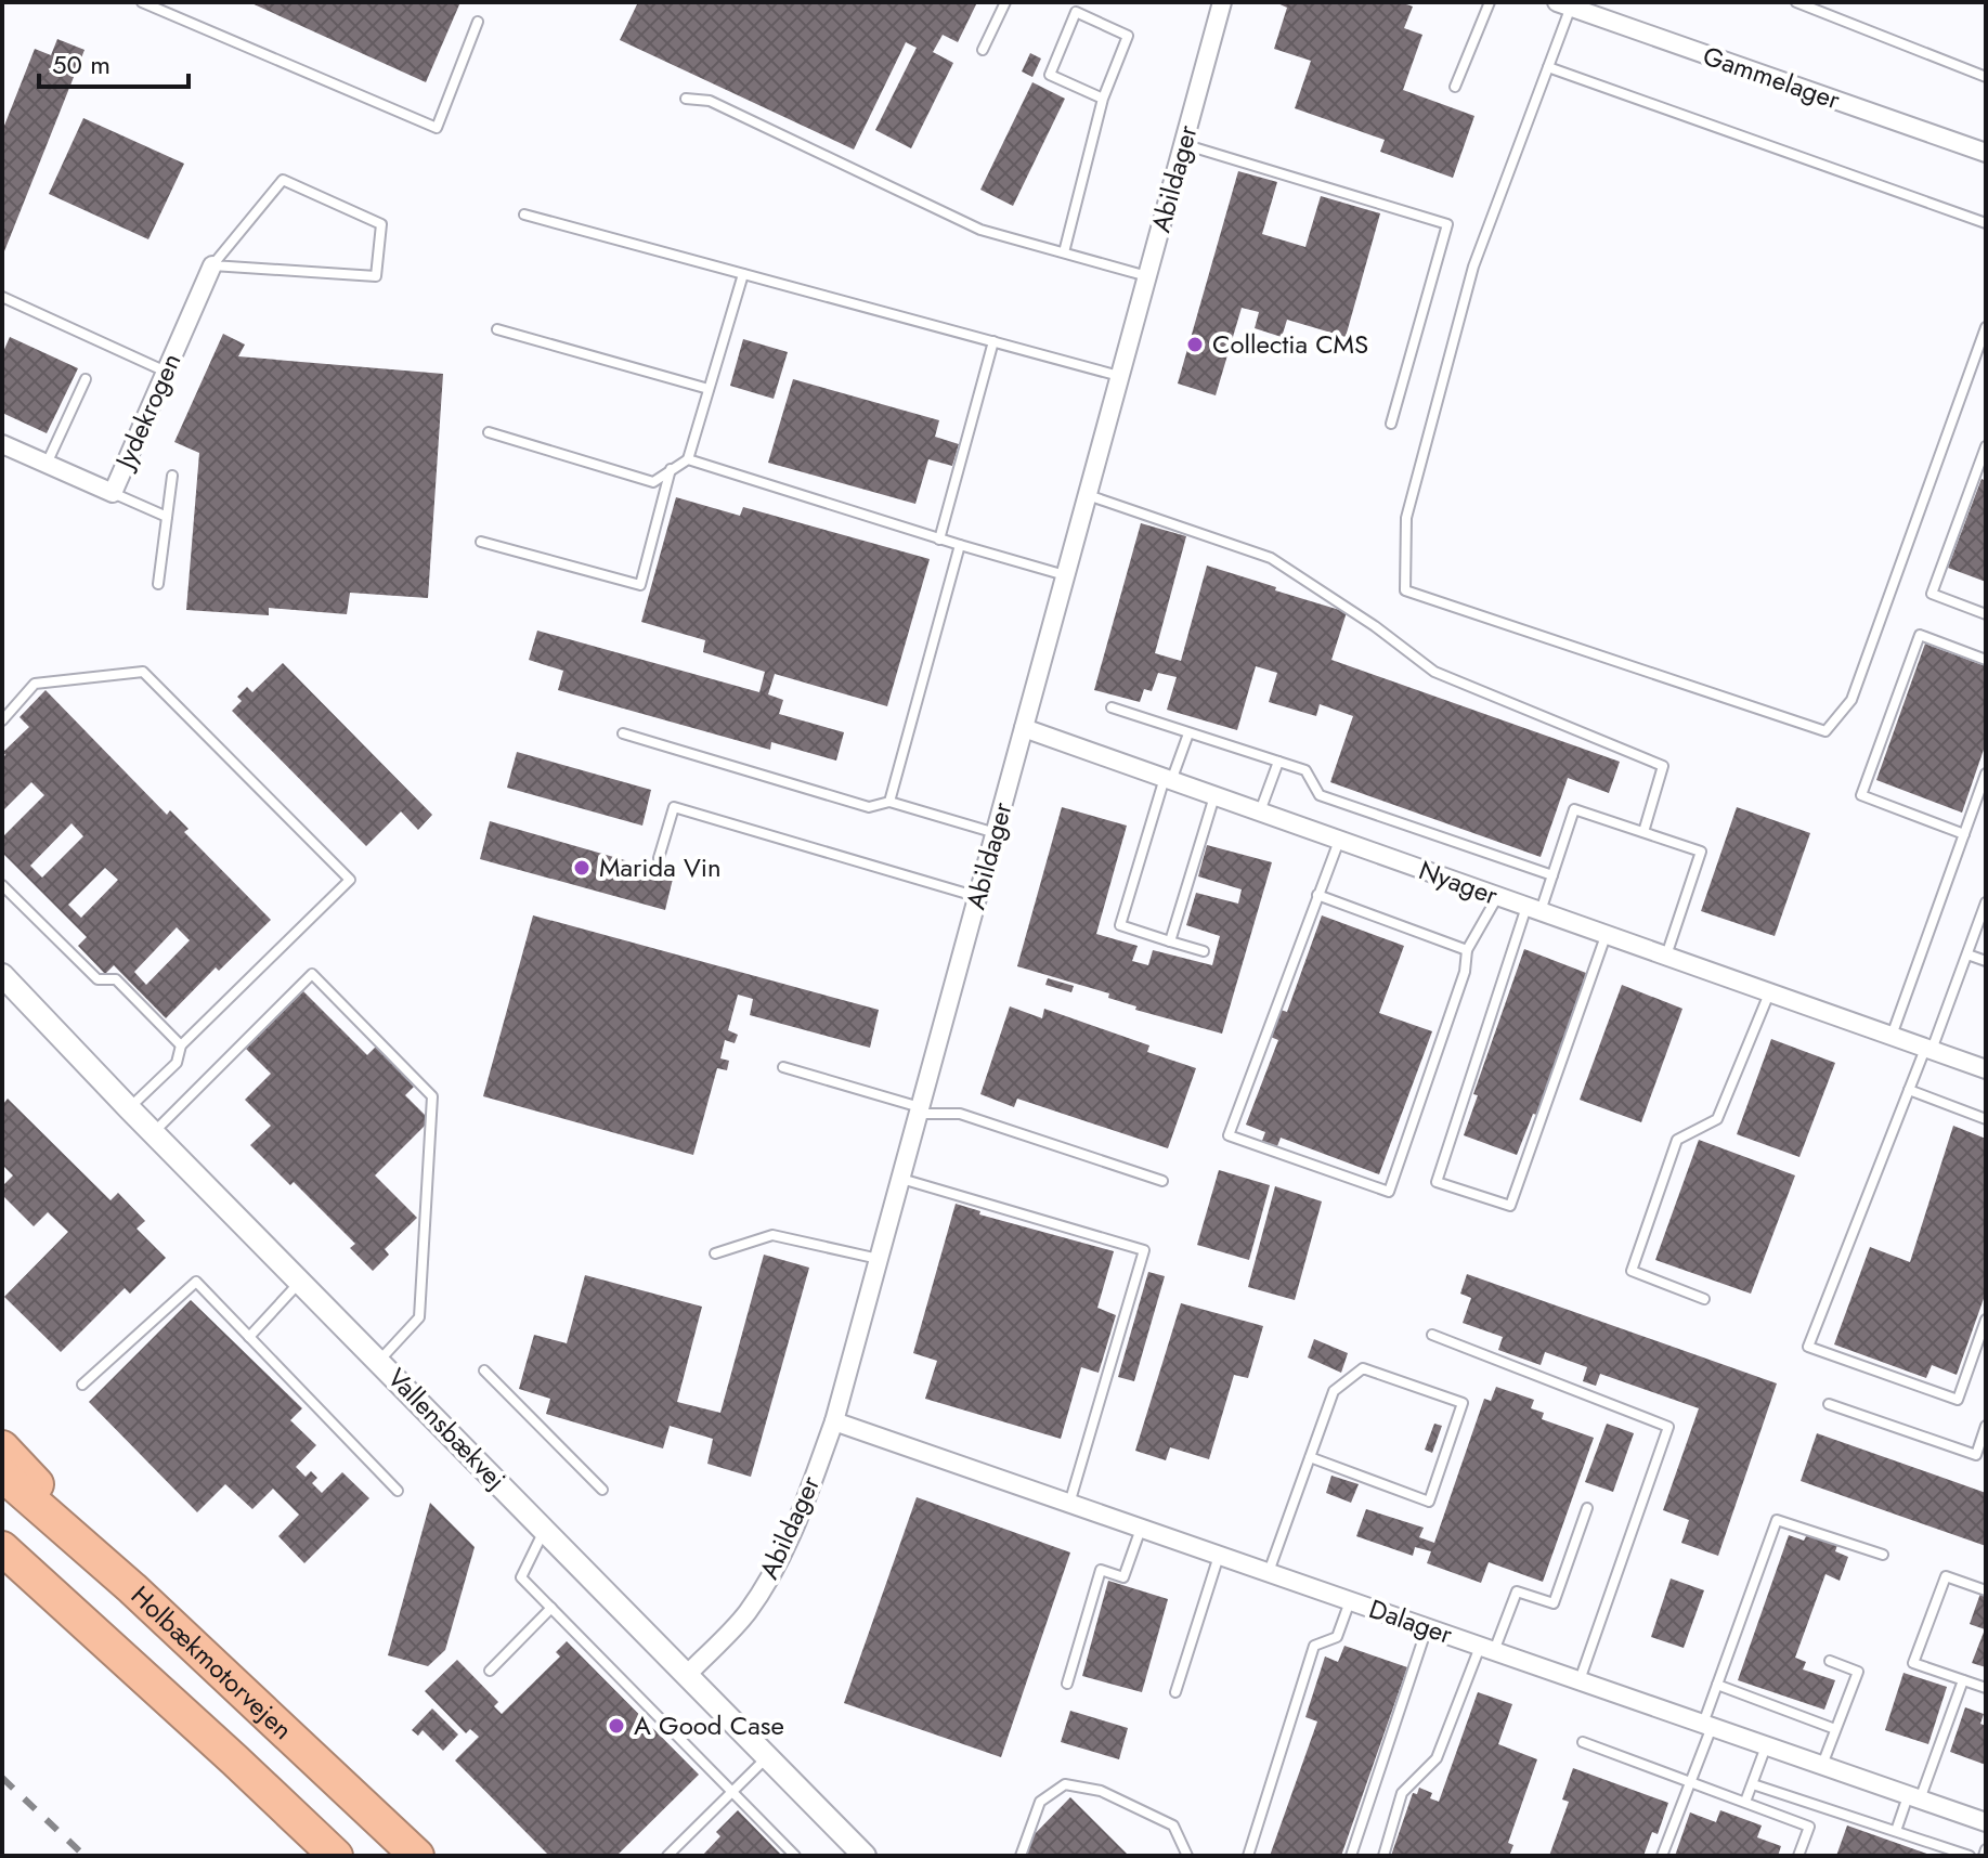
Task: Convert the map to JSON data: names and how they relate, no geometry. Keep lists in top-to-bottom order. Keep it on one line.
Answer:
{"streets":{"highway":["Holbækmotorvejen"],"street":["Gammelager","Abildager","Jydekrogen","Nyager","Vallensbækvej","Dalager"]},"crossings":[["Abildager","Nyager"],["Abildager","Vallensbækvej"],["Abildager","Dalager"]],"places":["Collectia CMS","Marida Vin","A Good Case"],"scale_bar":"50 m"}
